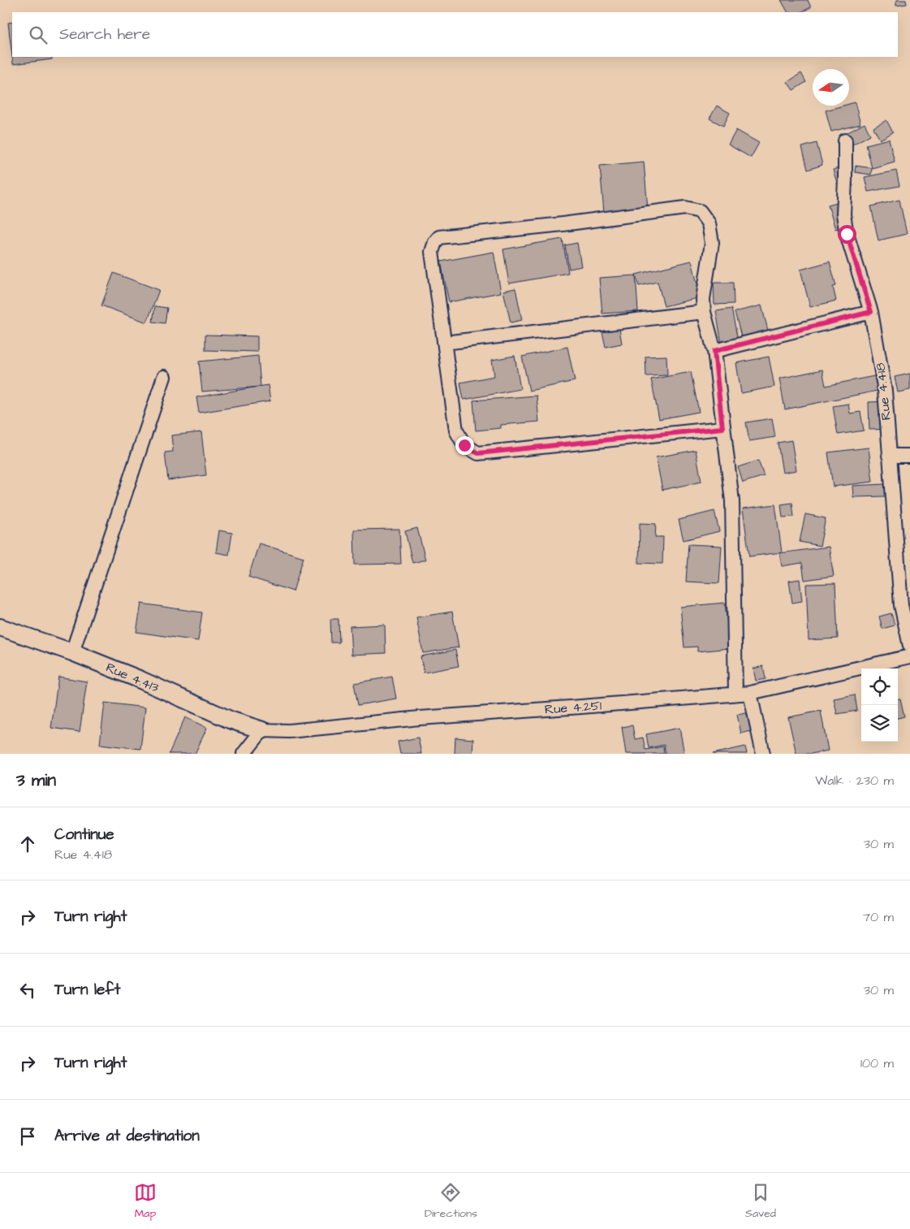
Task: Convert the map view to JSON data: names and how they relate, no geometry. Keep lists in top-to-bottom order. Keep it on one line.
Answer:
{"streets":{"street":["Rue 4.418","Rue 4.413","Rue 4.251"]},"crossings":[["Rue 4.413","Rue 4.251"]],"north":"left","page":{"search":"Search here","heading":["3 min","Walk · 230 m"],"list":[["Continue","Rue 4.418","30 m"],["Turn right","70 m"],["Turn left","30 m"],["Turn right","100 m"],"Arrive at destination"],"nav":["Map","Directions","Saved"]}}
